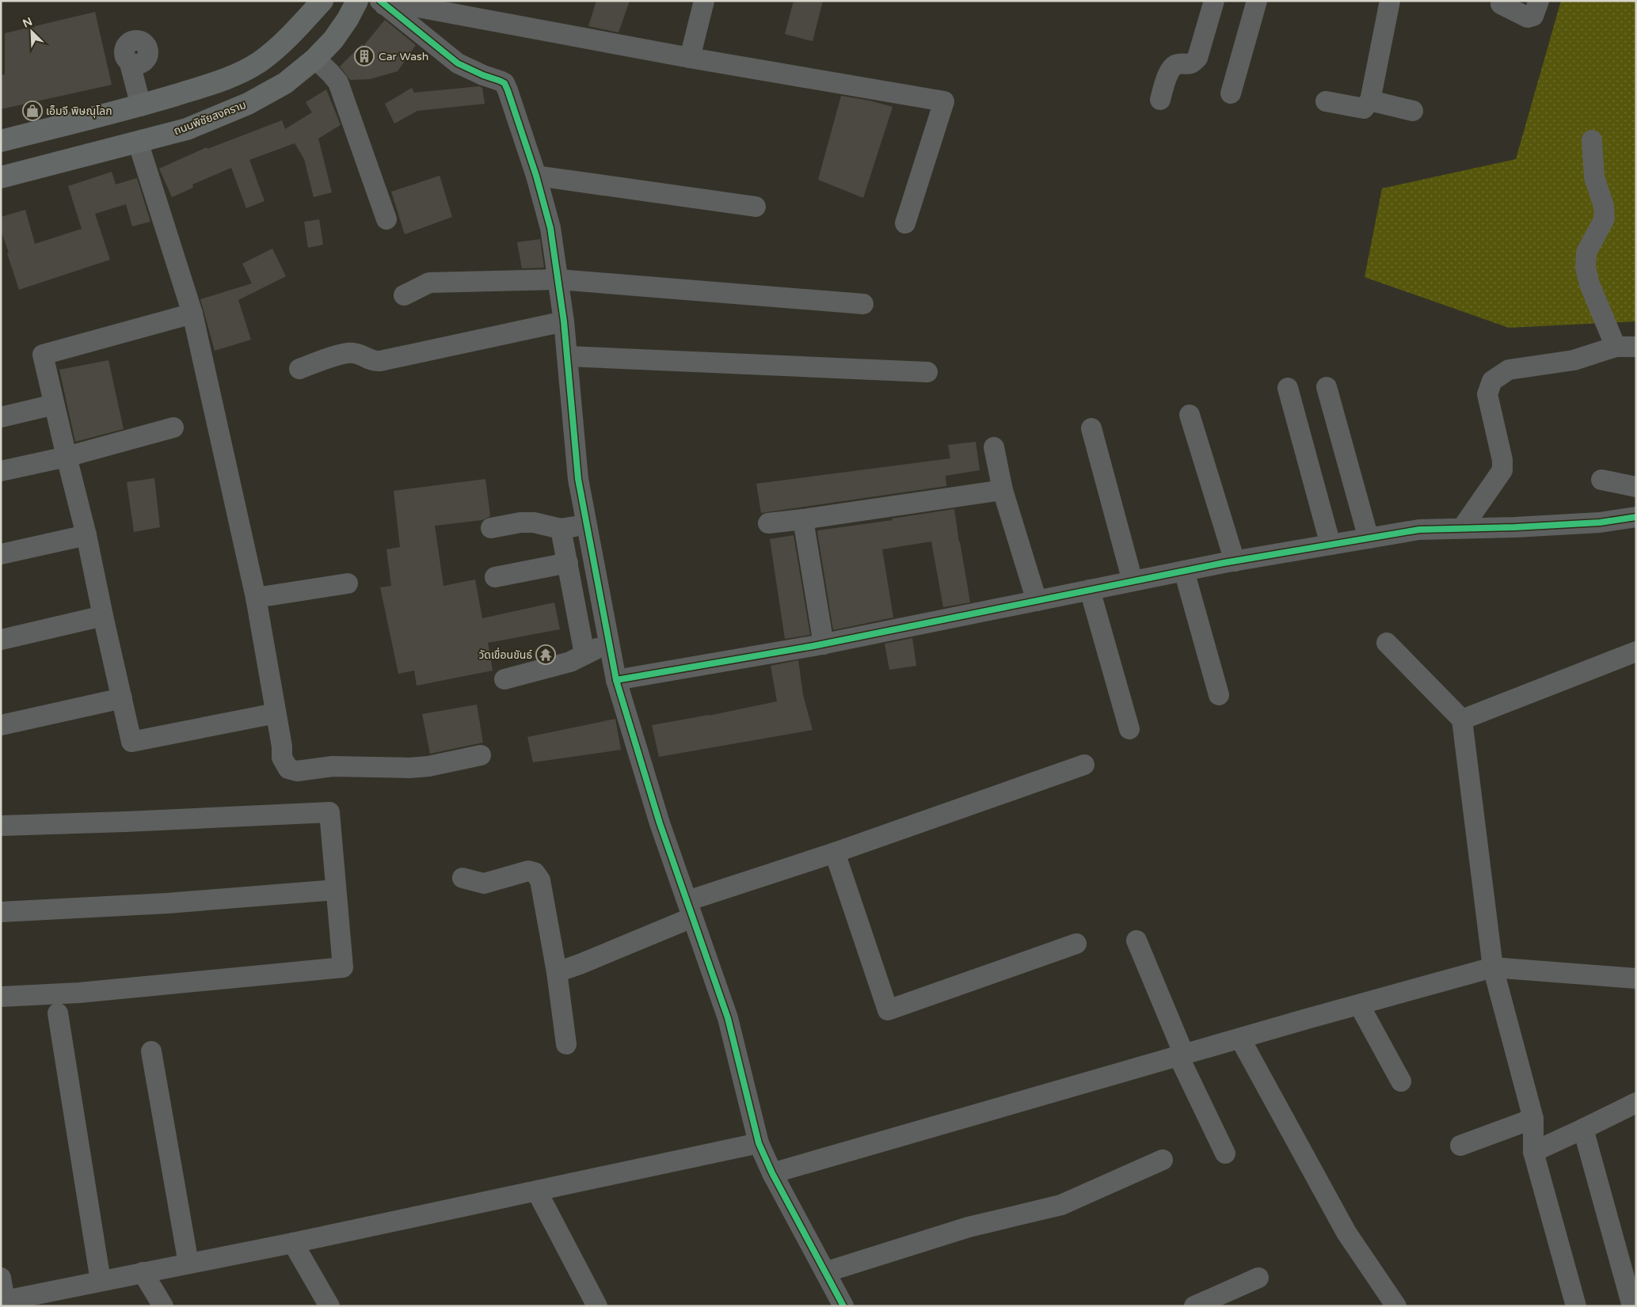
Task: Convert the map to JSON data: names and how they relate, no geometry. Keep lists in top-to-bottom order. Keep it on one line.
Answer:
{"streets":{"main road":["ถนนพิชัยสงคราม"]},"places":{"building":["Car Wash"],"shop":["เอ็มจี พิษณุโลก"],"temple":["วัดเขื่อนขันธ์"]},"north":"top left"}
